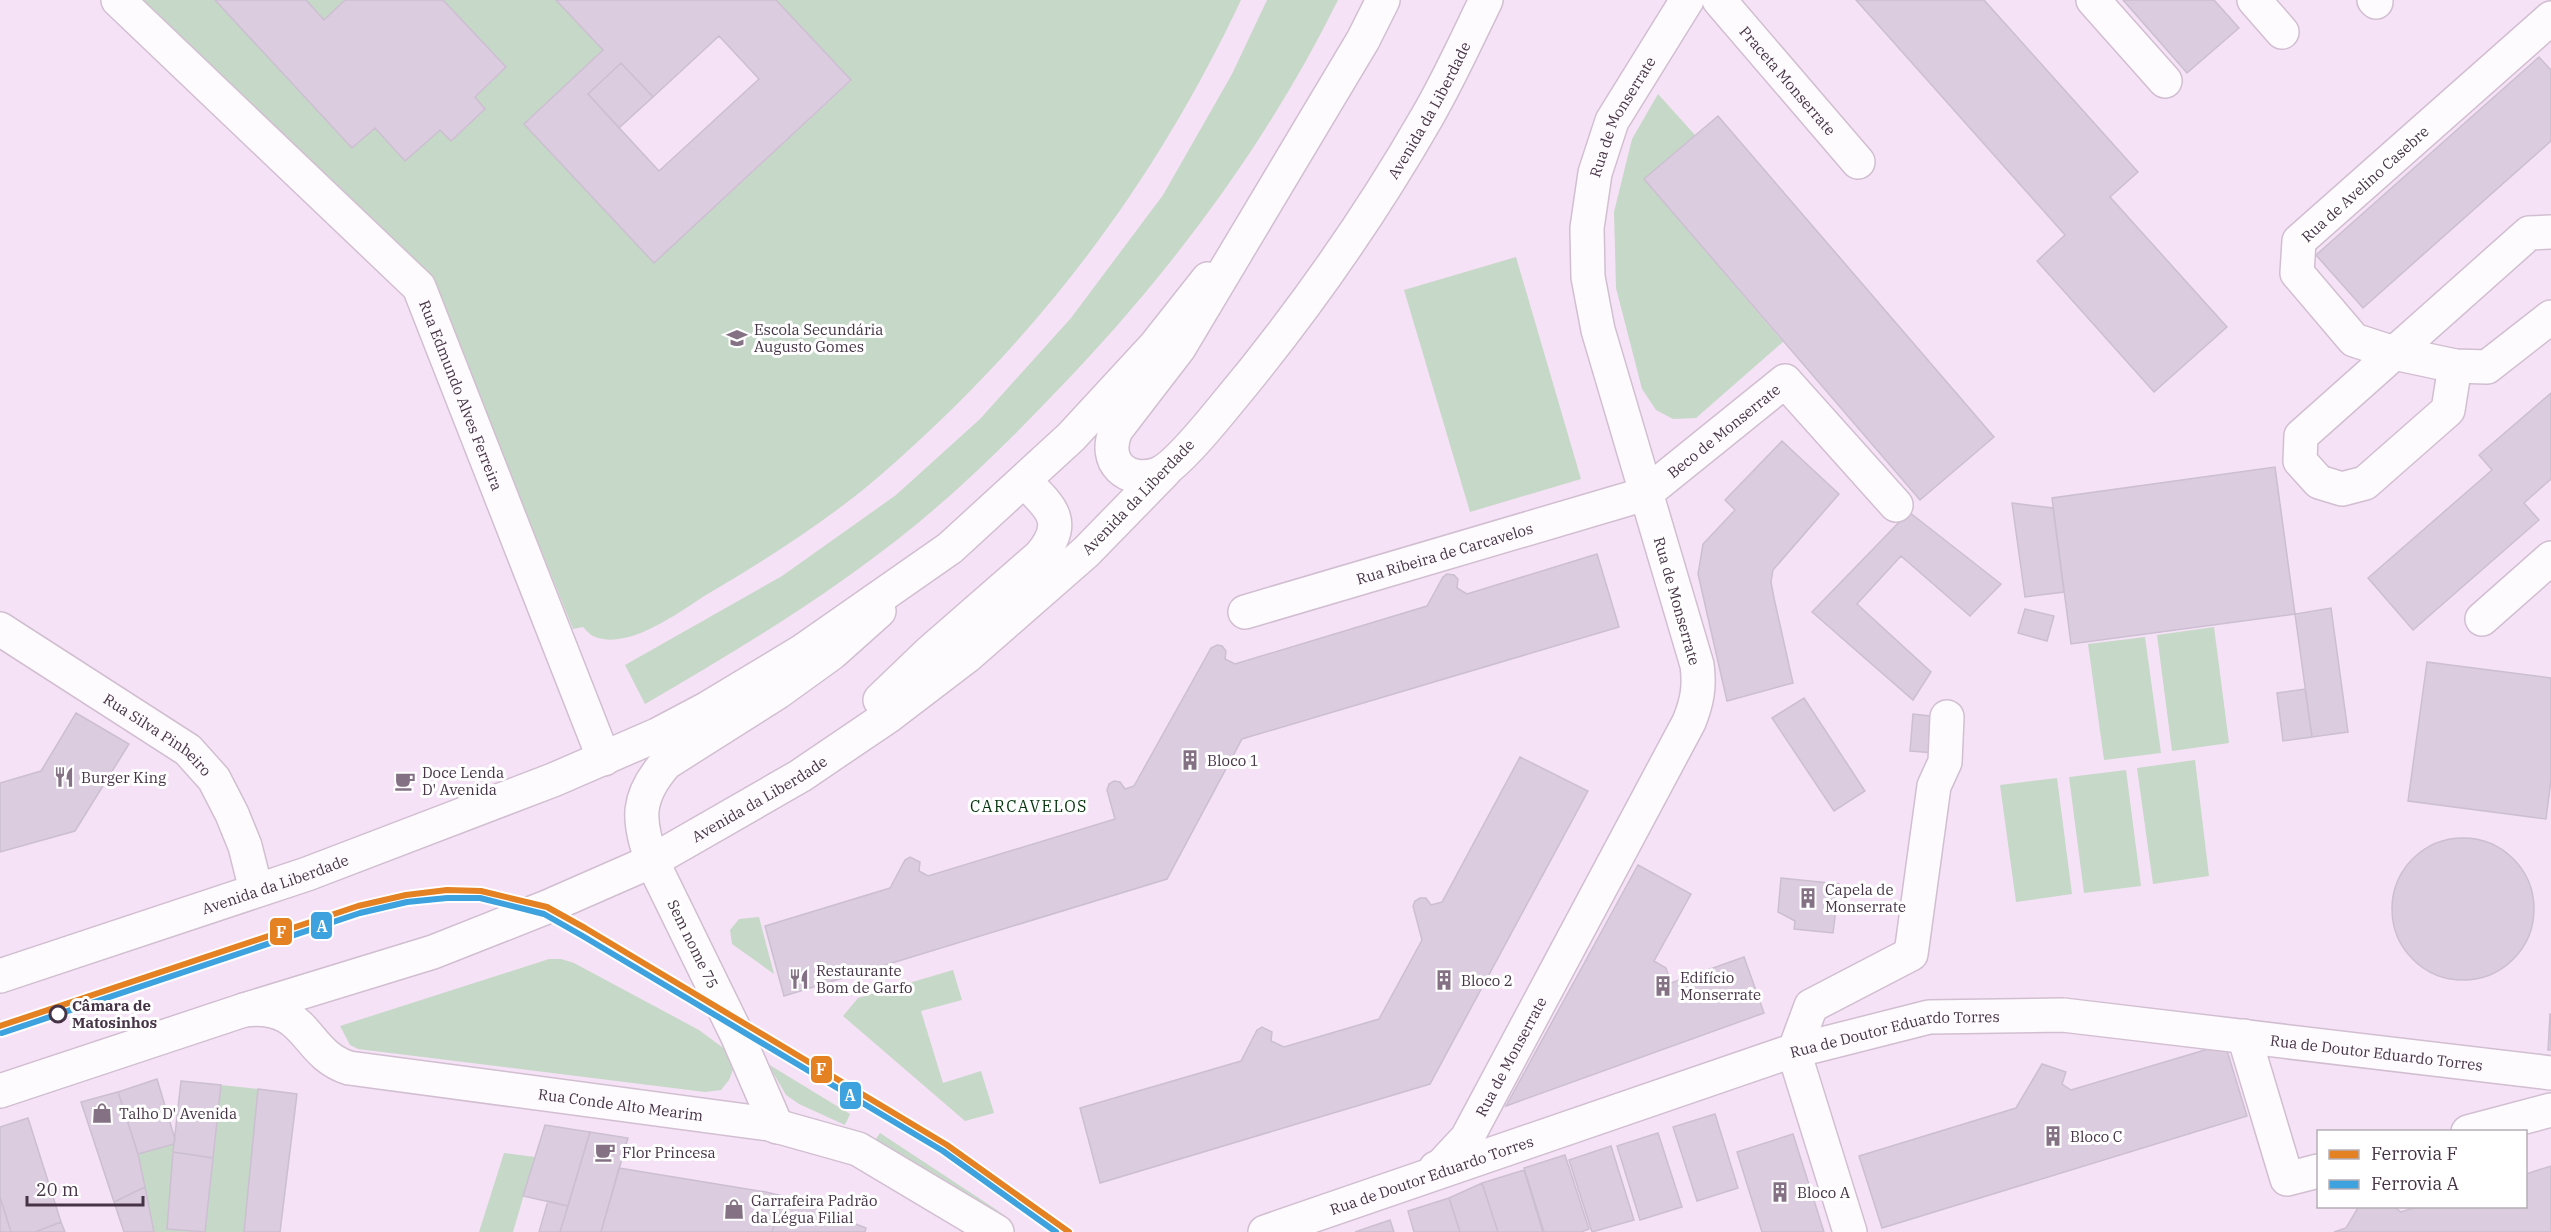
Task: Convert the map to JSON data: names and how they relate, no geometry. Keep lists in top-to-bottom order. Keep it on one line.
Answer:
{"streets":{"main road":["Praceta Monserrate","Avenida da Liberdade","Rua de Monserrate","Rua de Avelino Casebre","Rua Edmundo Alves Ferreira","Beco de Monserrate","Rua Ribeira de Carcavelos","Rua Silva Pinheiro","Sem nome 75","Rua de Doutor Eduardo Torres","Rua Conde Alto Mearim"]},"crossings":[["Avenida da Liberdade","Rua Edmundo Alves Ferreira"],["Avenida da Liberdade","Rua Silva Pinheiro"],["Avenida da Liberdade","Sem nome 75"],["Avenida da Liberdade","Rua Conde Alto Mearim"],["Rua de Monserrate","Beco de Monserrate"],["Rua de Monserrate","Rua Ribeira de Carcavelos"],["Rua de Monserrate","Rua de Doutor Eduardo Torres"],["Beco de Monserrate","Rua Ribeira de Carcavelos"],["Sem nome 75","Rua Conde Alto Mearim"]],"districts":["CARCAVELOS"],"places":{"school or university":["Escola Secundária Augusto Gomes"],"building":["Bloco 1","Capela de Monserrate","Bloco 2","Edifício Monserrate","Bloco C","Bloco A"],"restaurant":["Burger King","Restaurante Bom de Garfo"],"cafe":["Doce Lenda D' Avenida","Flor Princesa"],"other":["Câmara de Matosinhos"],"shop":["Talho D' Avenida","Garrafeira Padrão da Légua Filial"]},"lines":["rail line F","rail line A"],"legend":["Ferrovia F","Ferrovia A"],"scale_bar":"20 m"}
